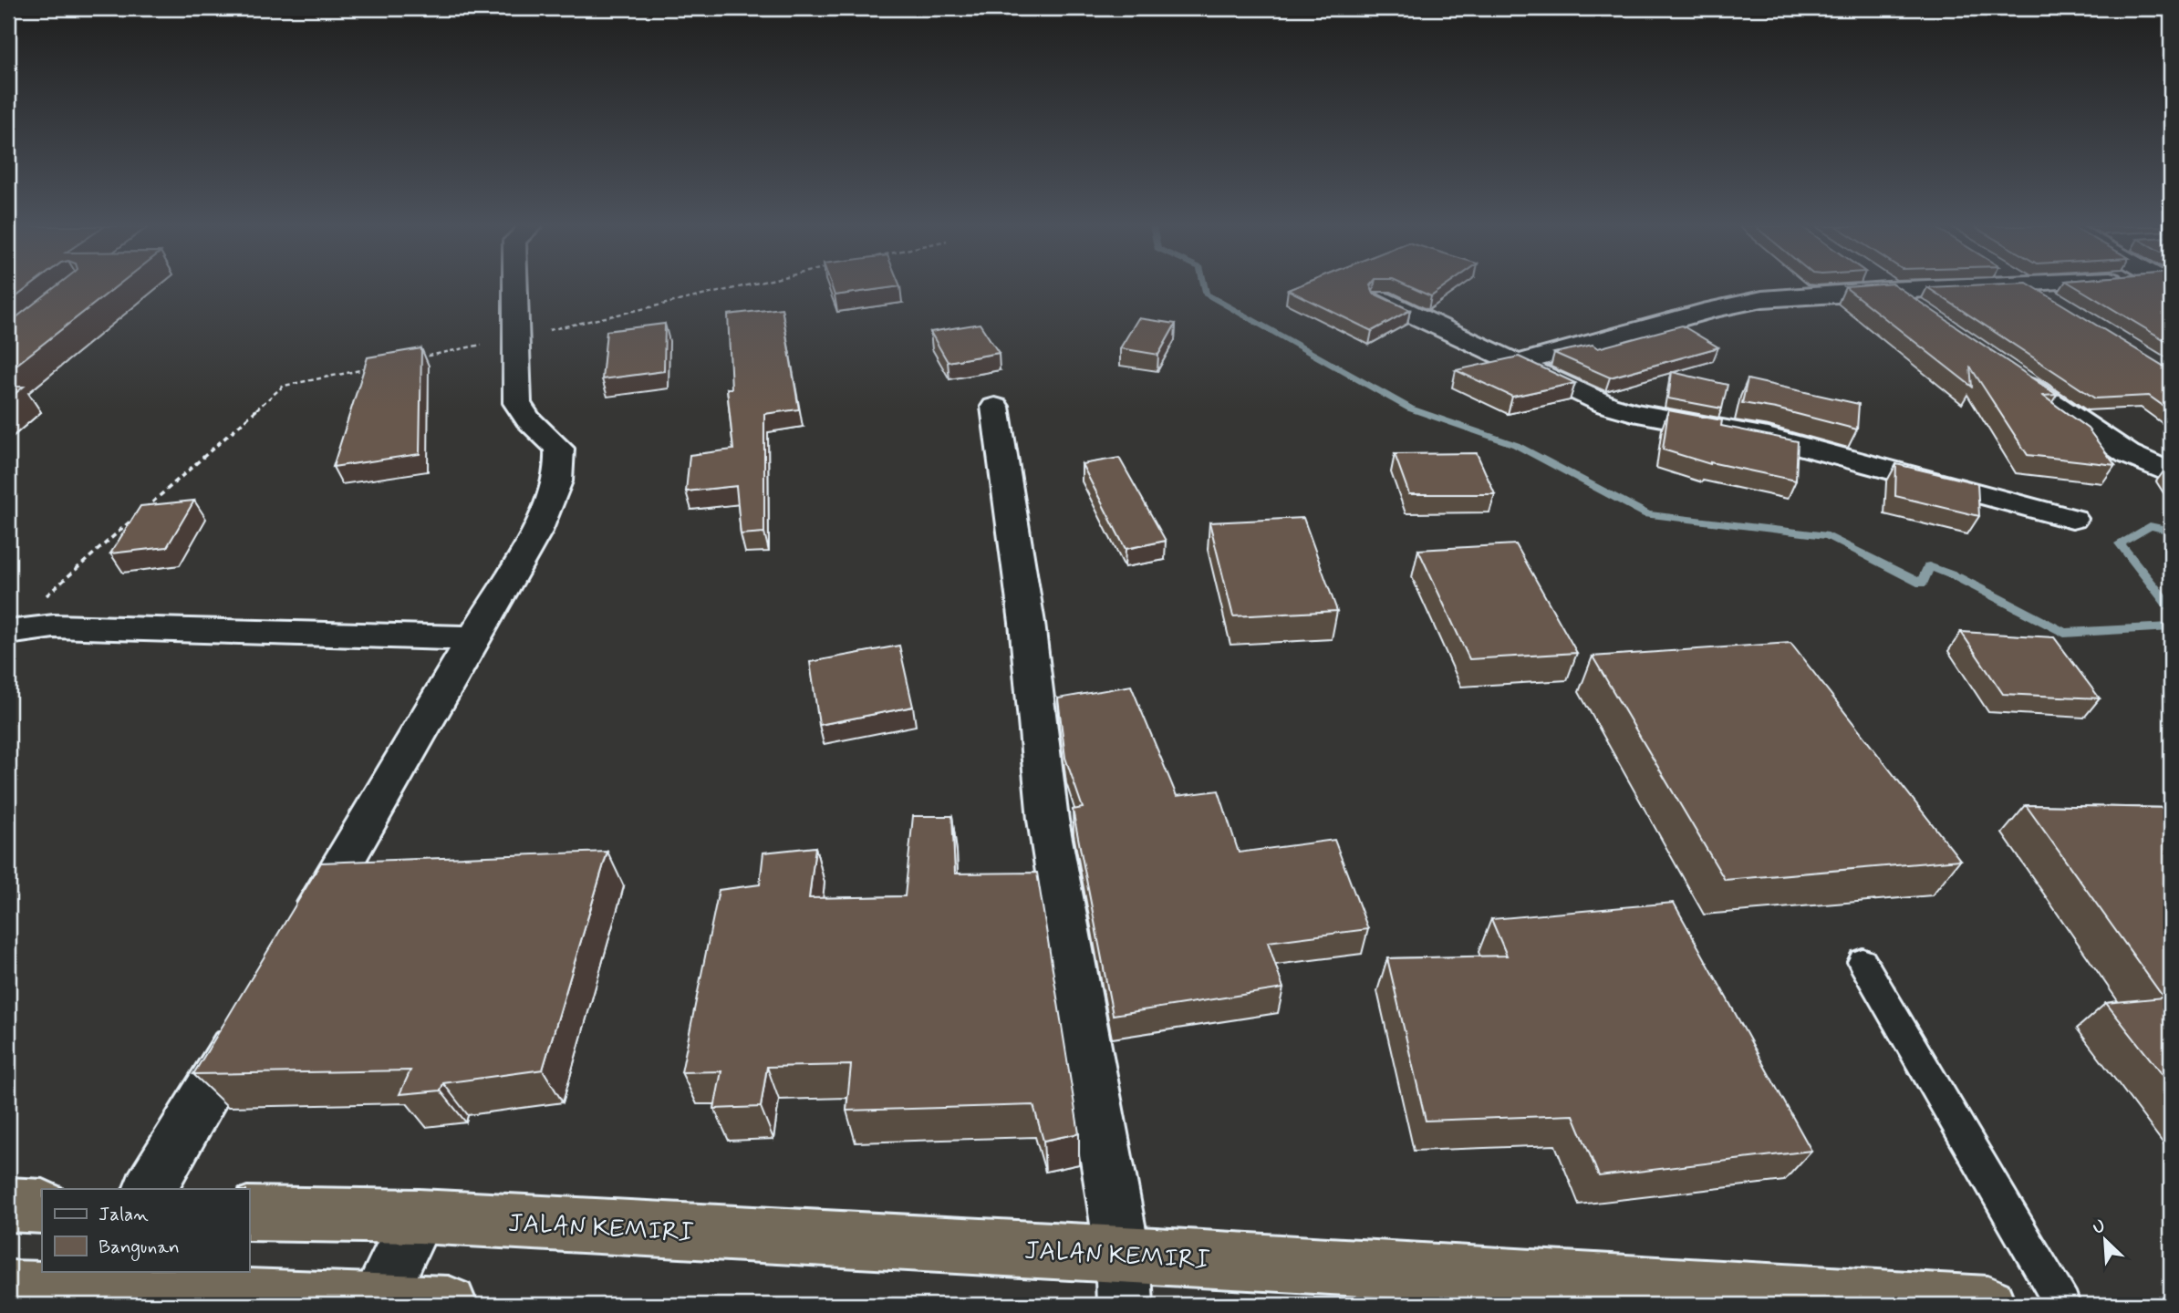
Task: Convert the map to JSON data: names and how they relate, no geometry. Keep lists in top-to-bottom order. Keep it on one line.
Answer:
{"streets":{"highway":["JALAN KEMIRI"]},"legend":["Jalan","Bangunan"],"north":"top left"}
